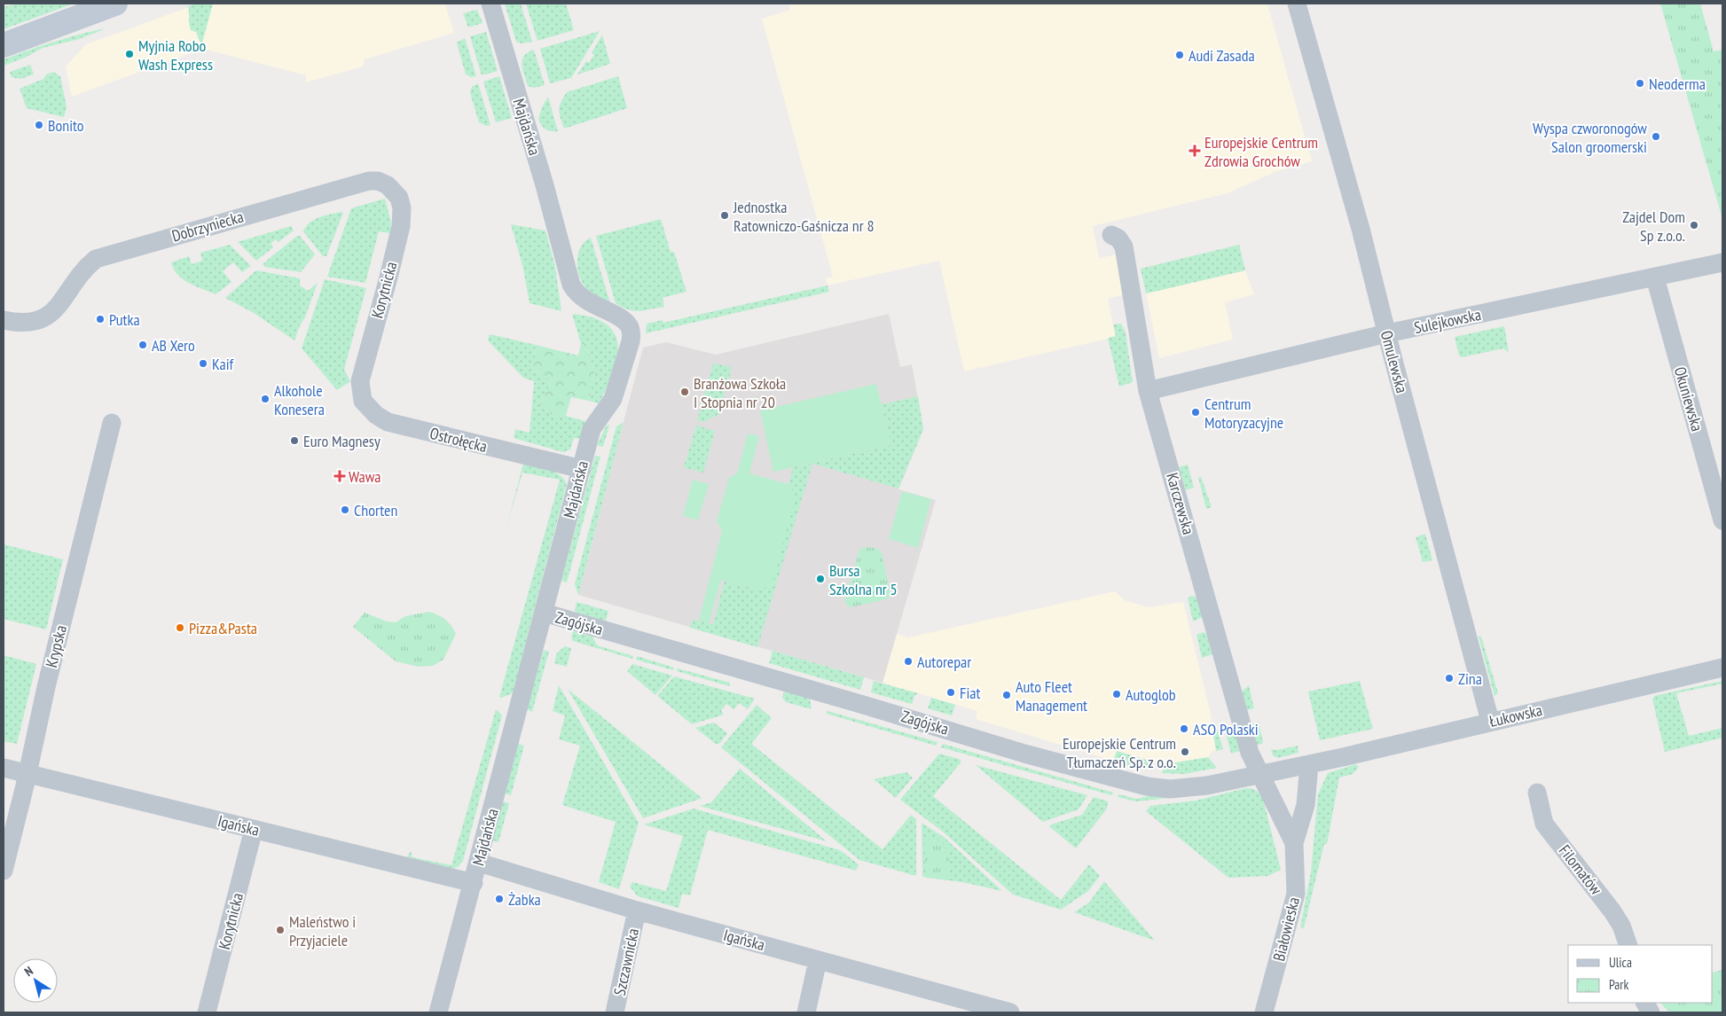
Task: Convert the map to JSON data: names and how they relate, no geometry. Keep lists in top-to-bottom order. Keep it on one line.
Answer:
{"streets":{"street":["Majdańska","Dobrzyniecka","Korytnicka","Sulejkowska","Omulewska","Okuniewska","Ostrołęcka","Karczewska","Zagójska","Krypska","Łukowska","Igańska","Filomatów","Białowieska","Szczawnicka"]},"crossings":[["Majdańska","Ostrołęcka"],["Majdańska","Zagójska"],["Majdańska","Igańska"],["Dobrzyniecka","Korytnicka"],["Korytnicka","Ostrołęcka"],["Korytnicka","Igańska"],["Sulejkowska","Omulewska"],["Sulejkowska","Okuniewska"],["Sulejkowska","Karczewska"],["Omulewska","Łukowska"],["Karczewska","Zagójska"],["Karczewska","Białowieska"],["Zagójska","Łukowska"],["Zagójska","Białowieska"],["Krypska","Igańska"],["Łukowska","Białowieska"],["Igańska","Szczawnicka"]],"places":{"other":["Myjnia Robo Wash Express","Audi Zasada","Neoderma","Bonito","Wyspa czworonogów Salon groomerski","Jednostka Ratowniczo-Gaśnicza nr 8","Zajdel Dom Sp z.o.o.","Putka","AB Xero","Kaif","Branżowa Szkoła I Stopnia nr 20","Alkohole Konesera","Centrum Motoryzacyjne","Euro Magnesy","Chorten","Bursa Szkolna nr 5","Pizza&Pasta","Autorepar","Zina","Fiat","Autoglob","Auto Fleet Management","ASO Polaski","Europejskie Centrum Tłumaczeń Sp. z o.o.","Żabka","Maleństwo i Przyjaciele"],"health":["Europejskie Centrum Zdrowia Grochów","Wawa"]},"legend":["Ulica","Park"],"north":"top left"}
